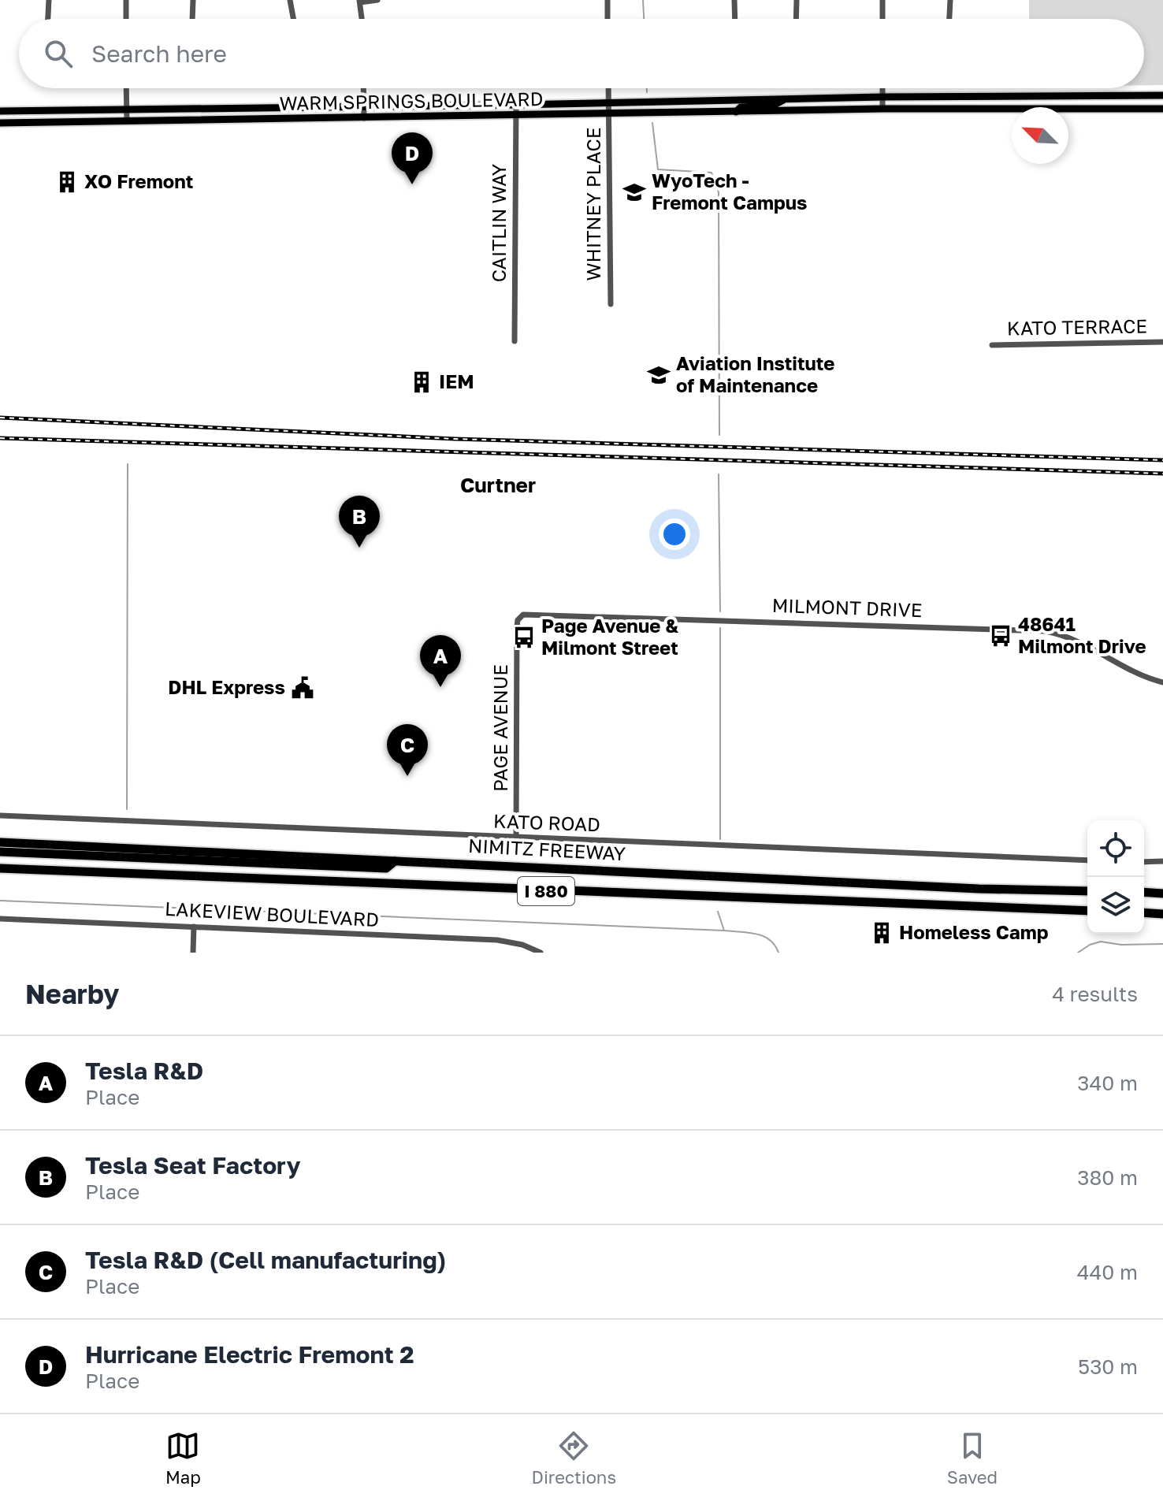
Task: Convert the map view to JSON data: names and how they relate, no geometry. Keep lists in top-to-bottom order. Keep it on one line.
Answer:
{"streets":{"highway":["NIMITZ FREEWAY","I 880"],"main road":["WARM SPRINGS BOULEVARD"],"street":["WHITNEY PLACE","CAITLIN WAY","KATO TERRACE","MILMONT DRIVE","PAGE AVENUE","KATO ROAD","LAKEVIEW BOULEVARD"]},"crossings":[["WARM SPRINGS BOULEVARD","WHITNEY PLACE"],["WARM SPRINGS BOULEVARD","CAITLIN WAY"],["MILMONT DRIVE","PAGE AVENUE"],["PAGE AVENUE","KATO ROAD"],["NIMITZ FREEWAY","I 880"]],"districts":["Curtner"],"places":{"building":["XO Fremont","IEM","Homeless Camp"],"school or university":["WyoTech - Fremont Campus","Aviation Institute of Maintenance"],"bus stop":["48641 Milmont Drive","Page Avenue & Milmont Street"],"public building":["DHL Express"]},"north":"top left","page":{"search":"Search here","pins":["D","B","A","C"],"heading":["Nearby","4 results"],"list":[{"mark":"A","name":"Tesla R&D","note":"Place","value":"340 m"},{"mark":"B","name":"Tesla Seat Factory","note":"Place","value":"380 m"},{"mark":"C","name":"Tesla R&D (Cell manufacturing)","note":"Place","value":"440 m"},{"mark":"D","name":"Hurricane Electric Fremont 2","note":"Place","value":"530 m"}],"nav":["Map","Directions","Saved"]}}
